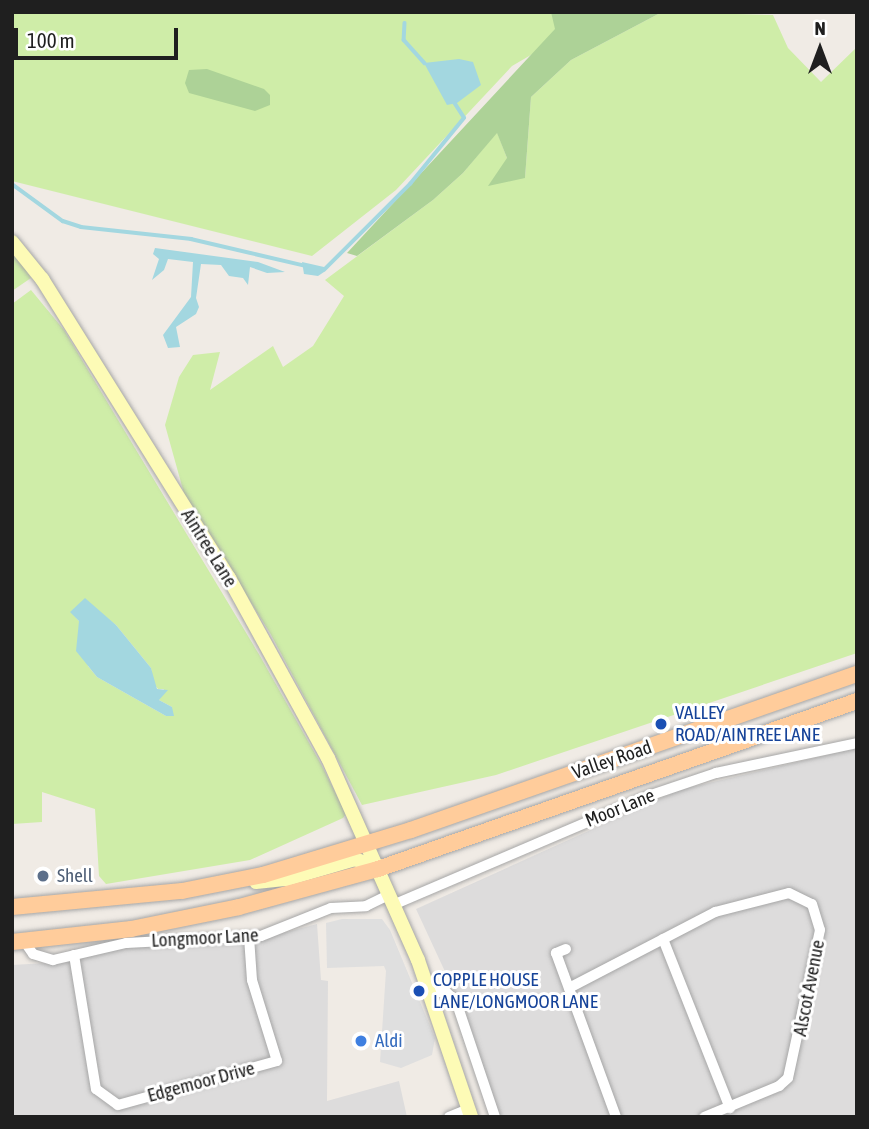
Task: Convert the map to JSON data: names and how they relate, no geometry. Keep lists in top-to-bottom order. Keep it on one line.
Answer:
{"streets":{"main road":["Aintree Lane","Valley Road","Longmoor Lane"],"street":["Moor Lane","Alscot Avenue","Edgemoor Drive"]},"crossings":[["Aintree Lane","Valley Road"],["Aintree Lane","Moor Lane"],["Aintree Lane","Longmoor Lane"],["Valley Road","Longmoor Lane"],["Moor Lane","Longmoor Lane"],["Longmoor Lane","Edgemoor Drive"]],"places":["VALLEY ROAD/AINTREE LANE","Shell","COPPLE HOUSE LANE/LONGMOOR LANE","Aldi"],"scale_bar":"100 m","north":"top"}
